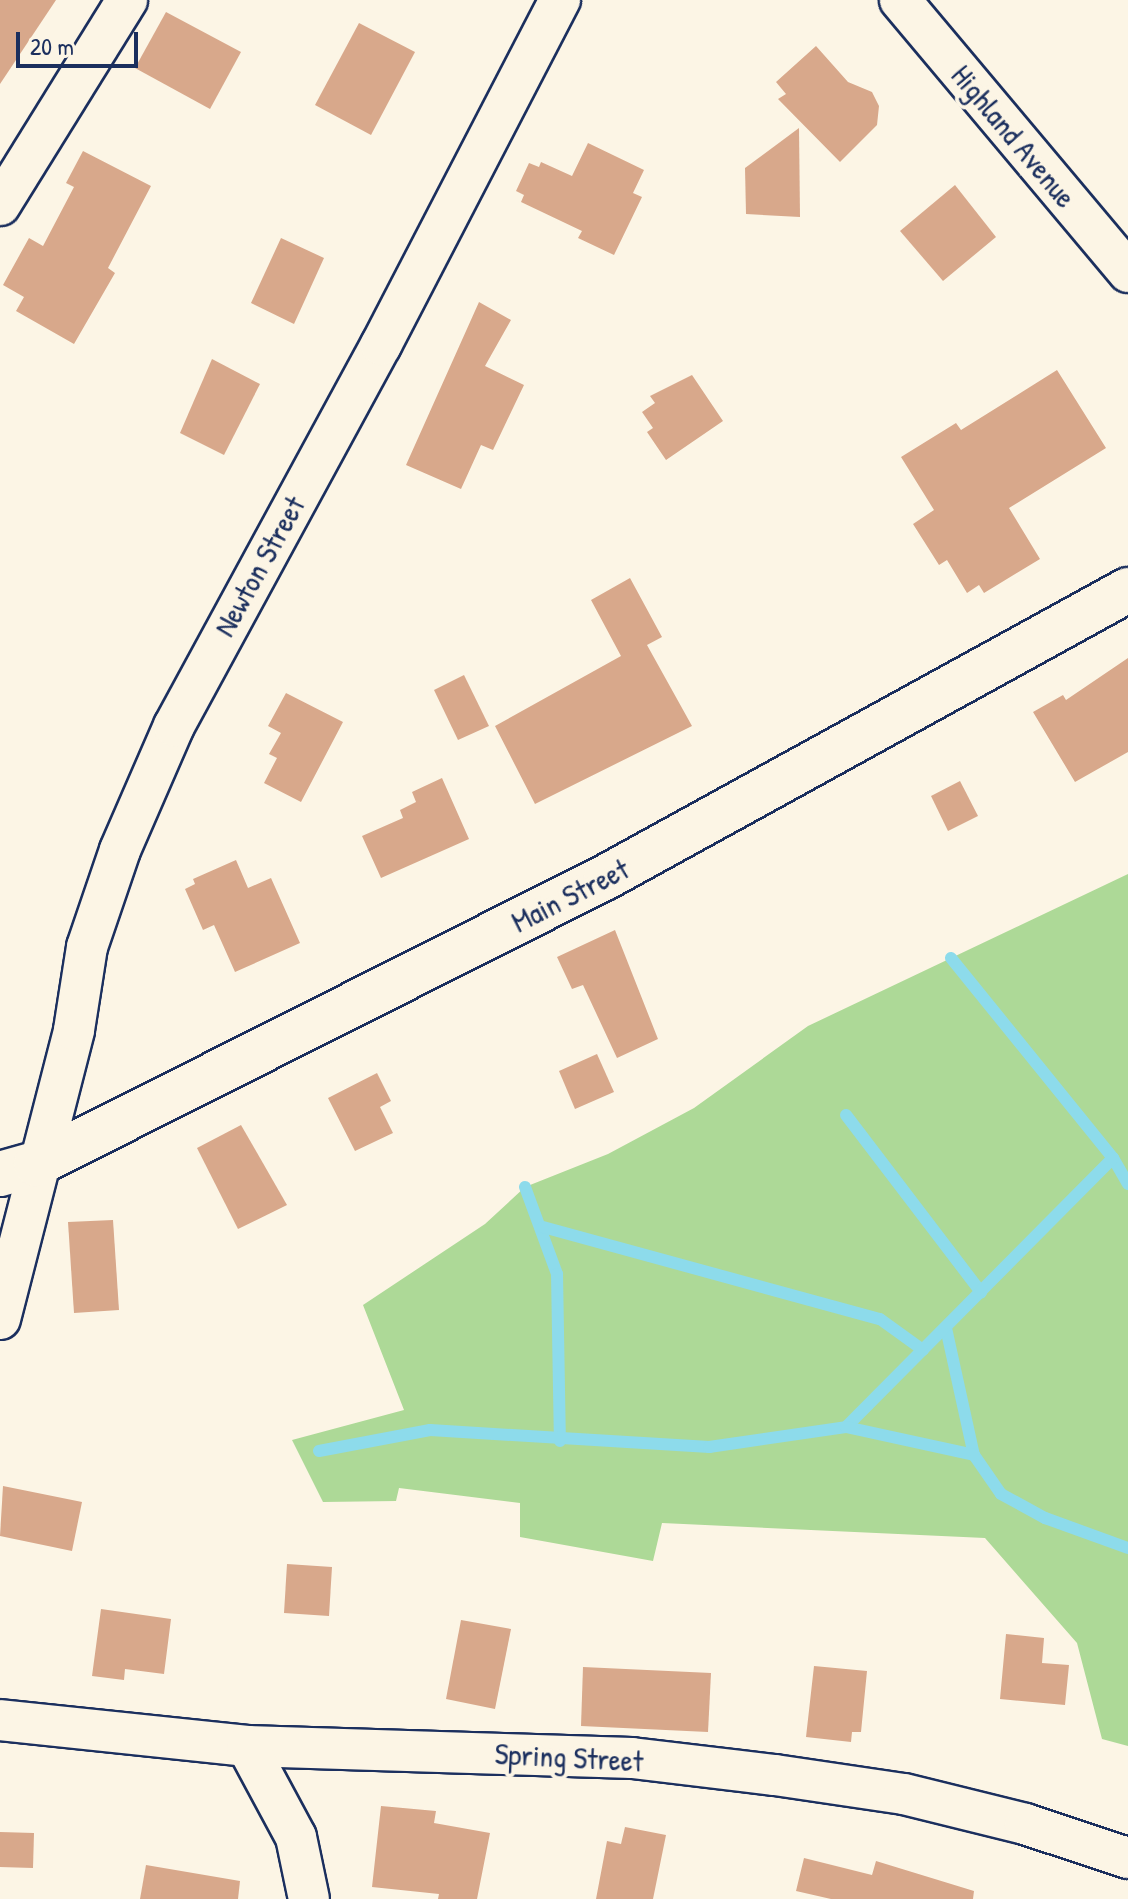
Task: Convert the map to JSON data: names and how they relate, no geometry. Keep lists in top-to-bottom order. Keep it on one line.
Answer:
{"streets":{"main road":["Main Street"],"street":["Highland Avenue","Newton Street","Spring Street"]},"crossings":[["Newton Street","Main Street"]],"scale_bar":"20 m"}
